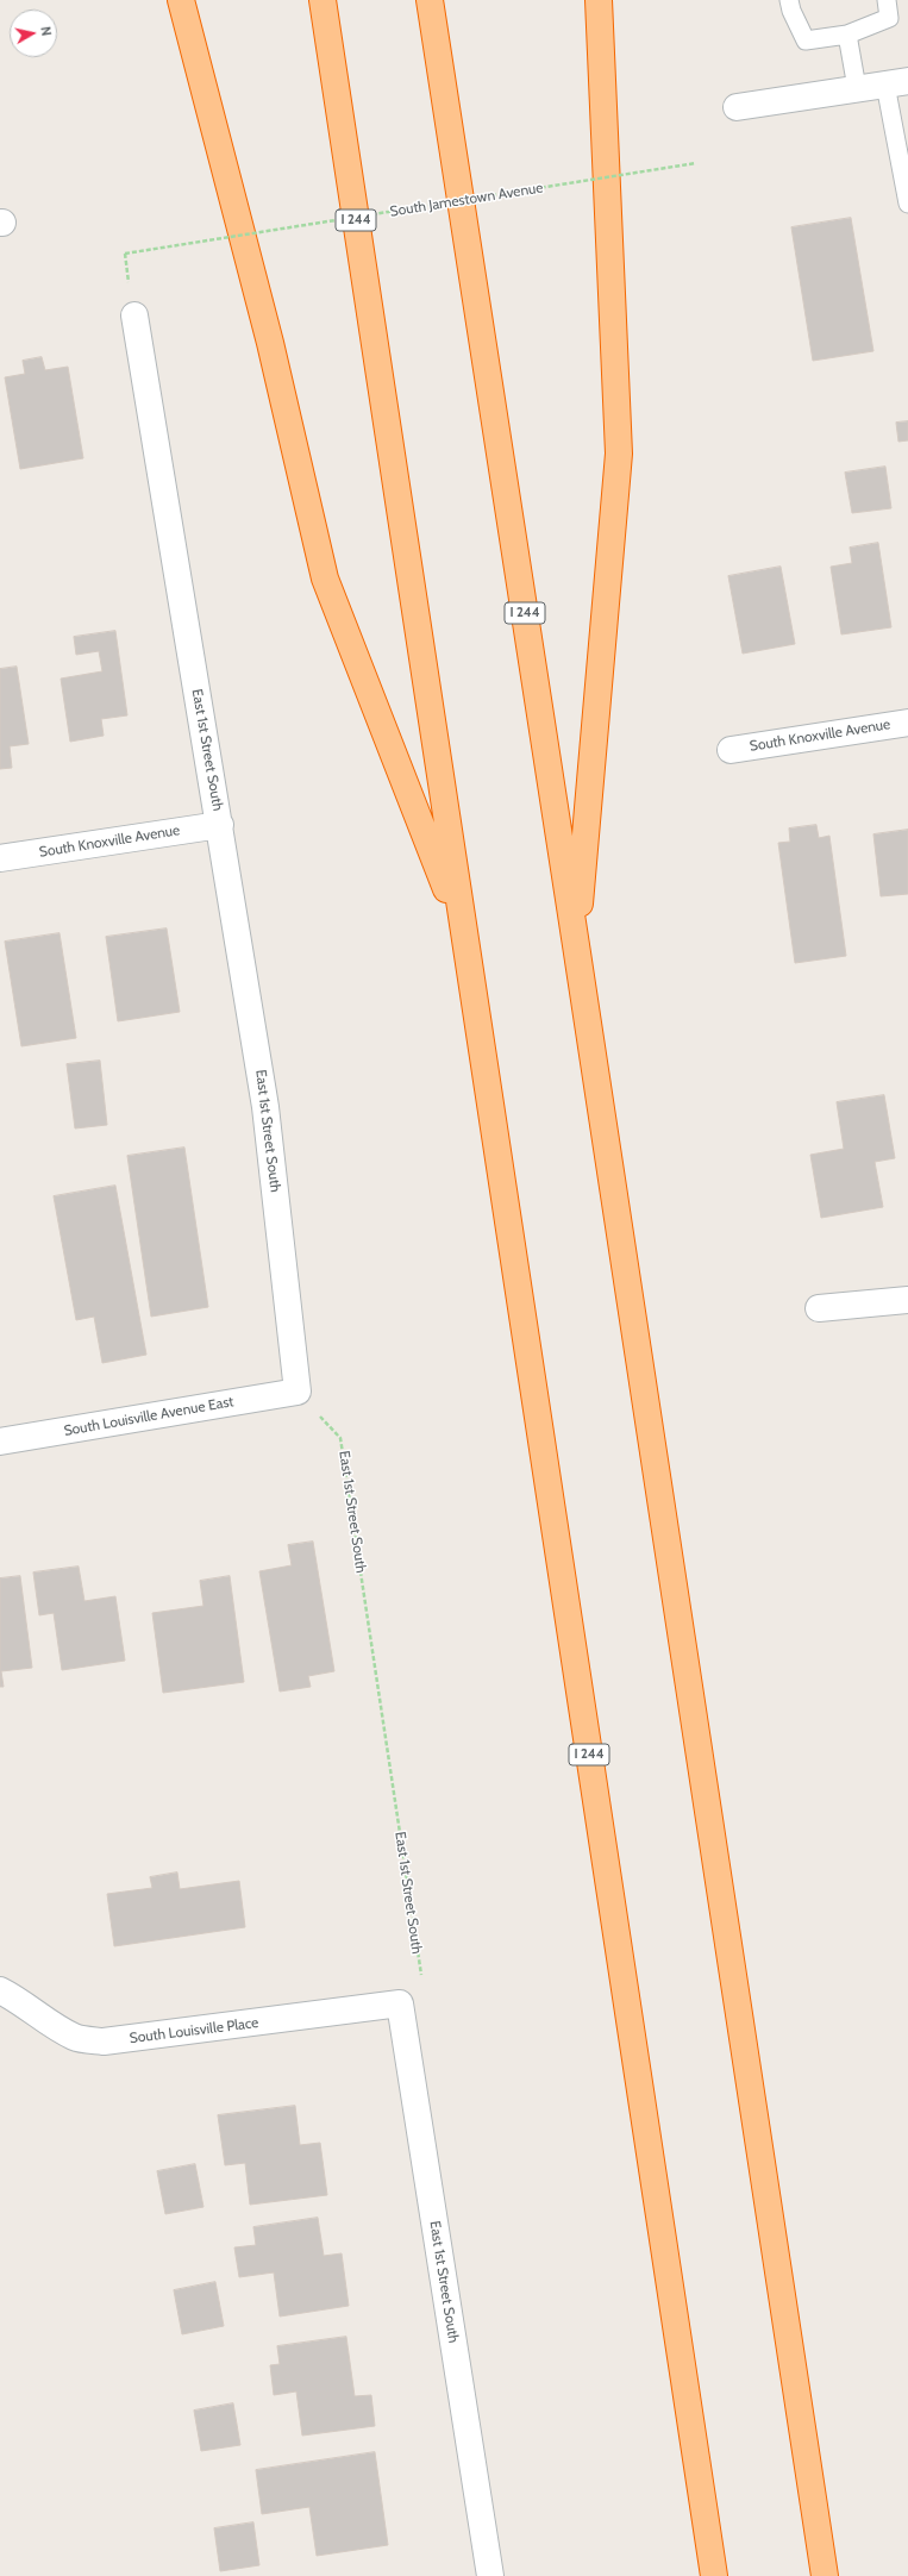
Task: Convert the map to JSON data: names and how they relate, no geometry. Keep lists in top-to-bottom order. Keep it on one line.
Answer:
{"streets":{"highway":["I 244"],"street":["South Knoxville Avenue","East 1st Street South","South Louisville Avenue East","South Louisville Place"],"path":["South Jamestown Avenue"]},"crossings":[["South Knoxville Avenue","East 1st Street South"],["East 1st Street South","South Louisville Avenue East"],["East 1st Street South","South Louisville Place"]],"north":"right"}
